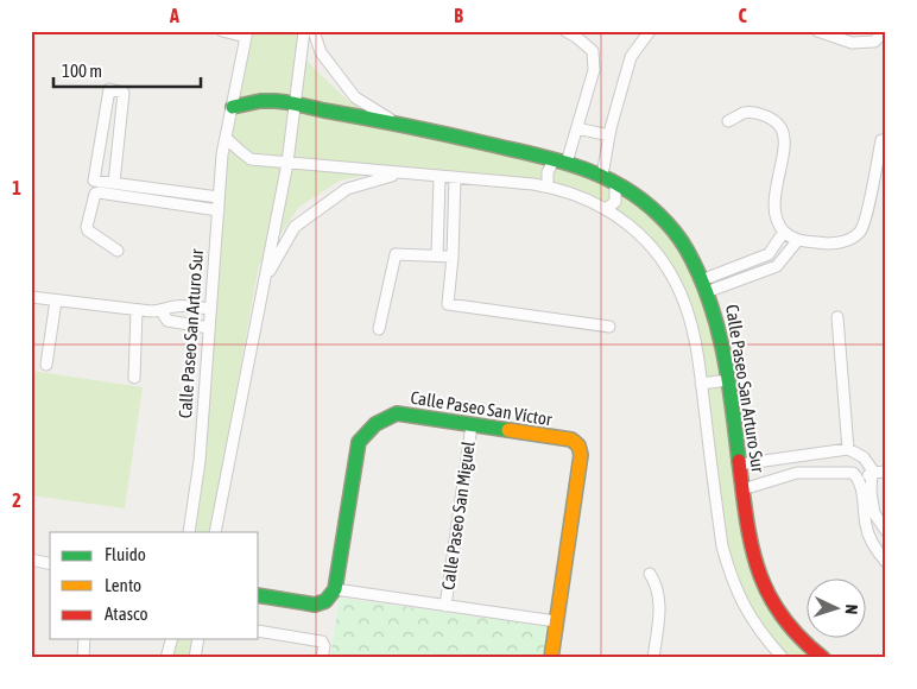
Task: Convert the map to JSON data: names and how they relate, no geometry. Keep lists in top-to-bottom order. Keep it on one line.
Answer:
{"streets":{"street":["Calle Paseo San Arturo Sur","Calle Paseo San Víctor","Calle Paseo San Miguel"]},"crossings":[["Calle Paseo San Víctor","Calle Paseo San Miguel"]],"legend":["Fluido","Lento","Atasco"],"scale_bar":"100 m","north":"right","grid":{"columns":["A","B","C"],"rows":["1","2"]}}
